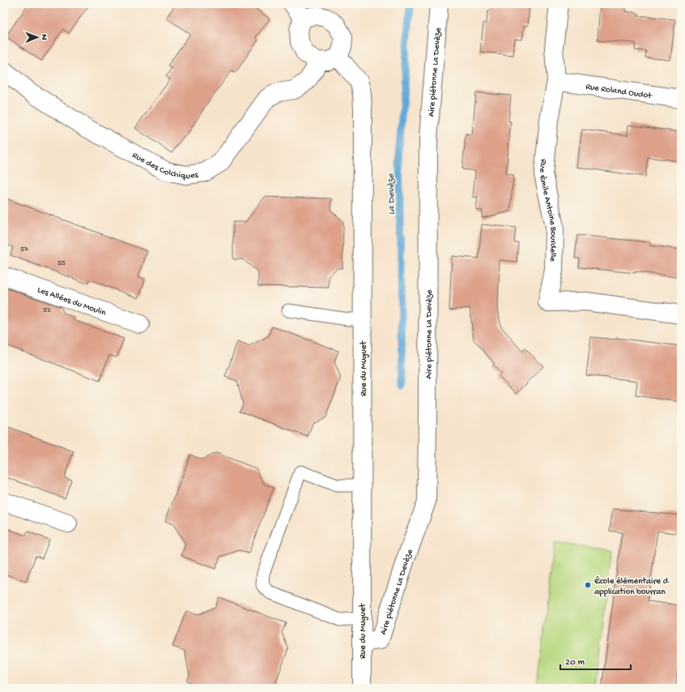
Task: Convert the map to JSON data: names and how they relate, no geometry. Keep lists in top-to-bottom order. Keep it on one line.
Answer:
{"streets":{"street":["Aire piétonne La Devèze","Rue Roland Oudot","Rue des Colchiques","Rue Émile Antoine Bourdelle","Les Allées du Moulin","Rue du Muguet"]},"crossings":[["Aire piétonne La Devèze","Rue du Muguet"],["Rue Roland Oudot","Rue Émile Antoine Bourdelle"],["Rue des Colchiques","Rue du Muguet"]],"water":["La Devèze"],"places":["École élémentaire d application bourran"],"house_numbers":["57","55","53"],"scale_bar":"20 m","north":"right"}
